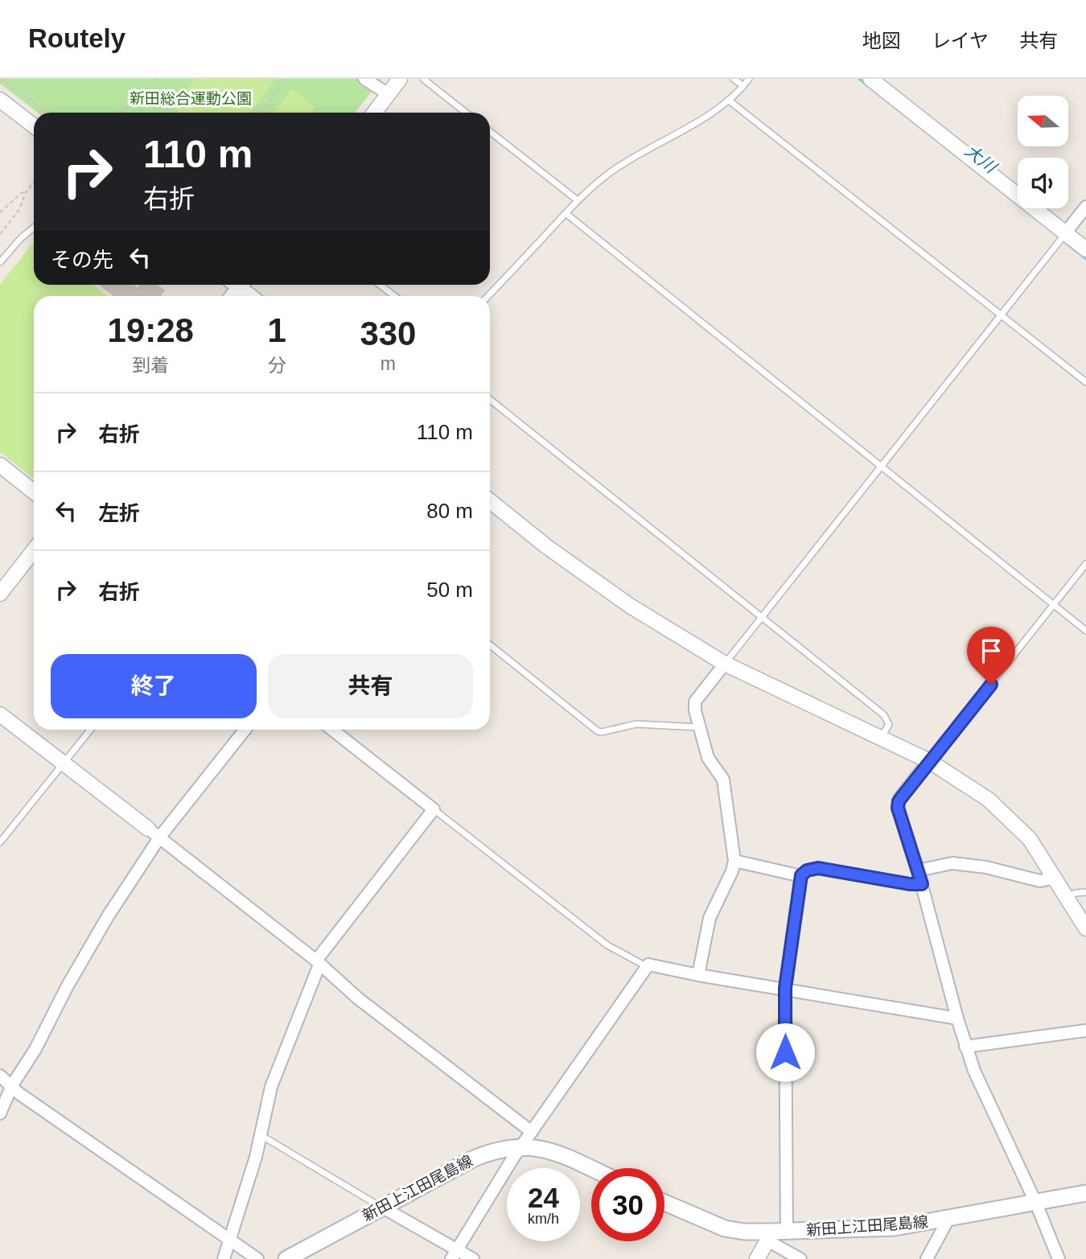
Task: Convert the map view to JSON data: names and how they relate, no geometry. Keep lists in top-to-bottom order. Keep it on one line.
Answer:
{"streets":{"main road":["新田上江田尾島線"]},"water":["大川"],"parks":["新田総合運動公園"],"north":"left","page":{"header":"Routely","nav":["地図","レイヤ","共有"],"turn":["110 m","右折"],"then":"その先","eta":["19:28","到着","1","分","330","m"],"list":[{"name":"右折","value":"110 m"},{"name":"左折","value":"80 m"},{"name":"右折","value":"50 m"}],"buttons":["終了","共有"],"speed":"24 km/h","limit":"30"}}
